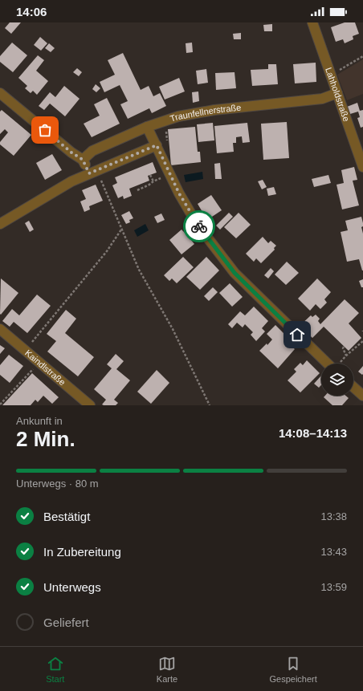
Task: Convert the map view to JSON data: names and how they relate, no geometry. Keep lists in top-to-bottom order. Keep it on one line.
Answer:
{"streets":{"street":["Lahholdstraße","Traunfellnerstraße","Kaindlstraße"]},"crossings":[["Lahholdstraße","Traunfellnerstraße"]],"page":{"status":"14:06","heading":["2 Min.","Ankunft in","14:08–14:13"],"bar":"Unterwegs · 80 m","list":[["Bestätigt","13:38"],["In Zubereitung","13:43"],["Unterwegs","13:59"],"Geliefert"],"tabs":["Start","Karte","Gespeichert"]}}
